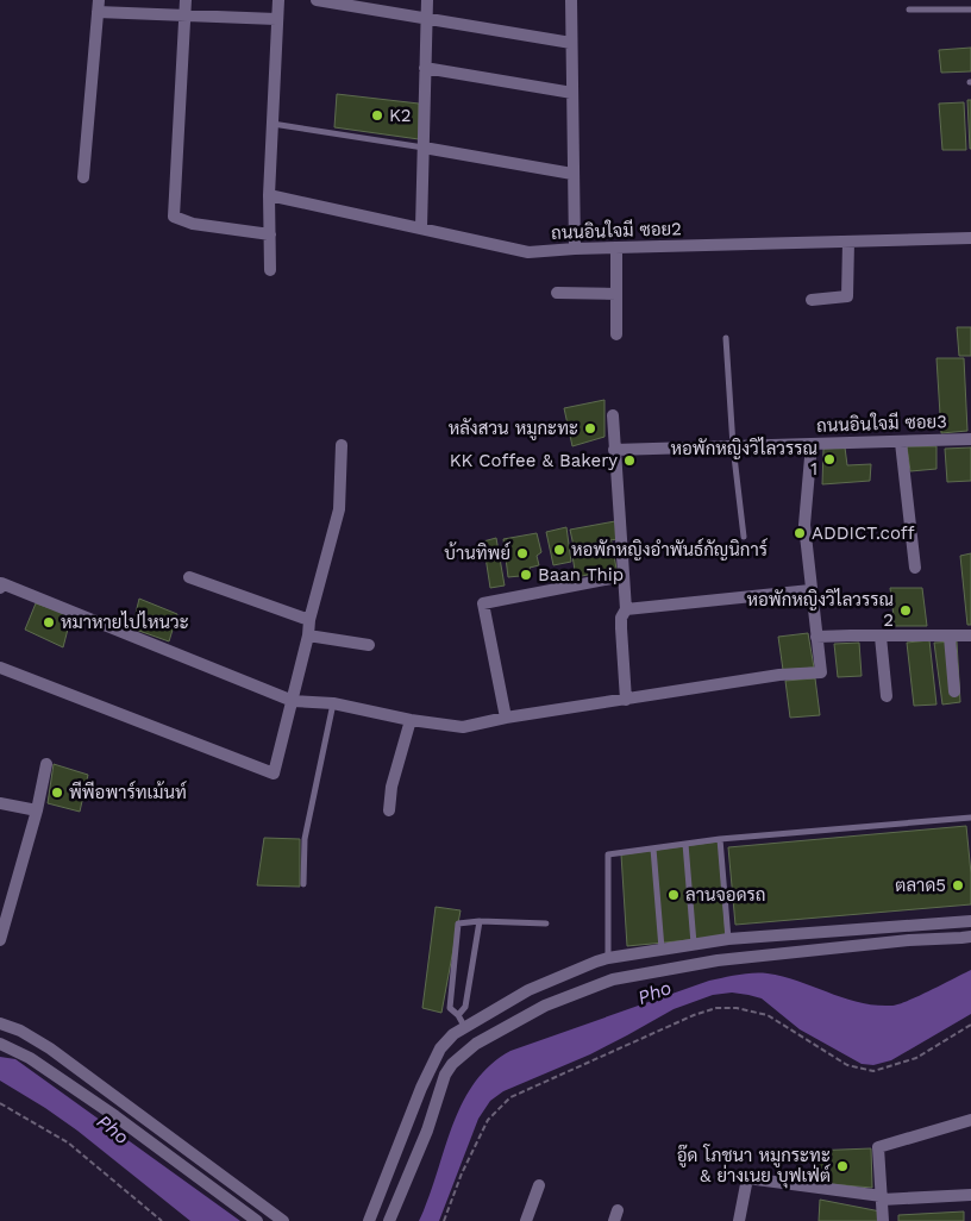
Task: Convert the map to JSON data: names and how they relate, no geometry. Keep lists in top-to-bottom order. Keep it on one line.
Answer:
{"streets":{"street":["ถนนอินใจมี ซอย2","ถนนอินใจมี ซอย3"]},"water":["Pho"],"places":["K2","หลังสวน หมูกะทะ","หอพักหญิงวิไลวรรณ 1","KK Coffee & Bakery","ADDICT.coff","หอพักหญิงอำพันธ์กัญนิการ์","บ้านทิพย์","Baan Thip","หอพักหญิงวิไลวรรณ 2","หมาหายไปไหนวะ","พีพีอพาร์ทเม้นท์","ตลาด5","ลานจอดรถ","อู๊ด โภชนา หมูกระทะ & ย่างเนย บุฟเฟ่ต์"]}
